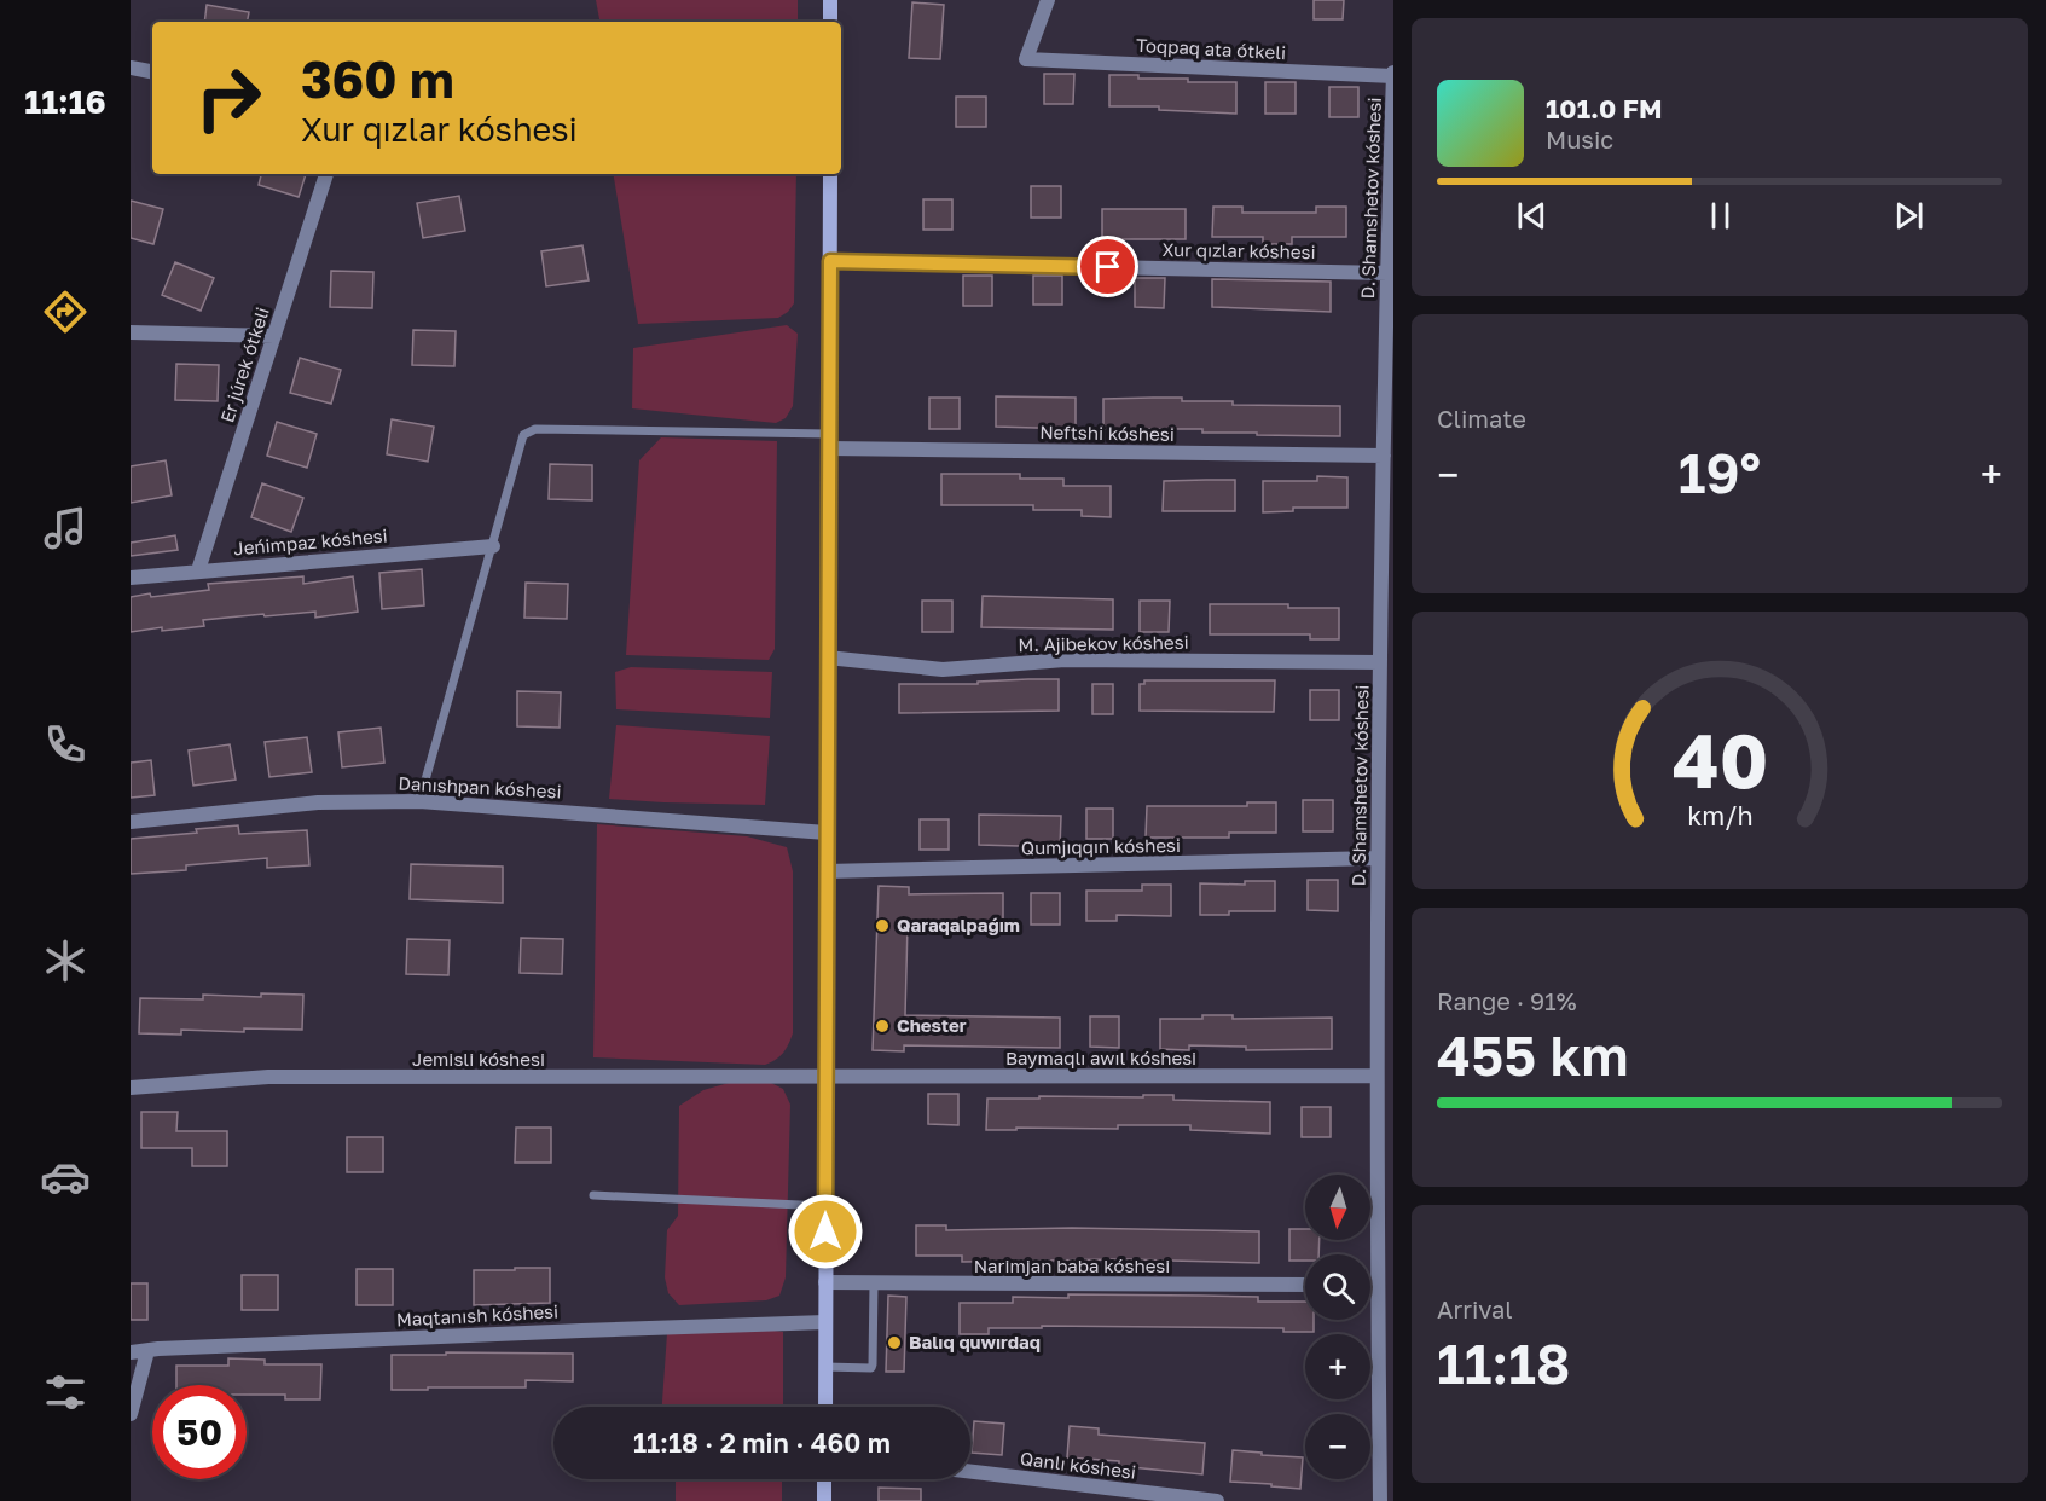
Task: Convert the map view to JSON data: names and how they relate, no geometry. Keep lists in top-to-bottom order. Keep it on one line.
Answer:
{"streets":{"street":["Toqpaq ata ótkeli","D. Shamshetov kóshesi","Xur qızlar kóshesi","Er júrek ótkeli","Neftshi kóshesi","Jeńimpaz kóshesi","M. Ajibekov kóshesi","Danıshpan kóshesi","Qumjıqqın kóshesi","Baymaqlı awıl kóshesi","Jemisli kóshesi","Narimjan baba kóshesi","Maqtanısh kóshesi","Qanlı kóshesi"]},"crossings":[["Toqpaq ata ótkeli","D. Shamshetov kóshesi"],["D. Shamshetov kóshesi","Xur qızlar kóshesi"],["D. Shamshetov kóshesi","Neftshi kóshesi"],["D. Shamshetov kóshesi","M. Ajibekov kóshesi"],["D. Shamshetov kóshesi","Qumjıqqın kóshesi"],["D. Shamshetov kóshesi","Baymaqlı awıl kóshesi"],["Er júrek ótkeli","Jeńimpaz kóshesi"],["Baymaqlı awıl kóshesi","Jemisli kóshesi"]],"places":["Qaraqalpaǵım","Chester","Balıq quwırdaq"],"north":"bottom","page":{"tabs":"11:16","turn":["360 m","Xur qızlar kóshesi"],"song":["101.0 FM","Music"],"tile":["Climate",["Range · 91%","455 km"],["Arrival","11:18"]],"heat":["−","19°","+"],"map_buttons":["+","−"],"limit":"50","trip":"11:18 · 2 min · 460 m","gauge":["40","km/h"]}}
